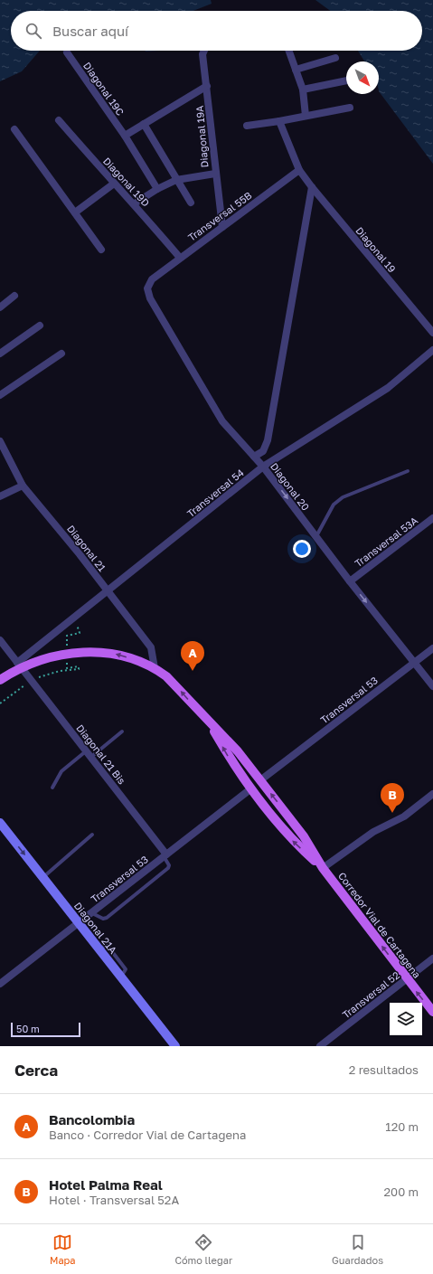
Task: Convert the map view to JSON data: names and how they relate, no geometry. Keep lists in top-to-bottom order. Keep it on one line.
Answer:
{"streets":{"main road":["Corredor Vial de Cartagena"],"street":["Diagonal 19C","Diagonal 19A","Diagonal 19D","Transversal 55B","Diagonal 19","Diagonal 20","Transversal 54","Transversal 53A","Diagonal 21","Transversal 53","Diagonal 21 Bis","Diagonal 21A","Transversal 52"]},"crossings":[["Diagonal 19A","Transversal 55B"],["Diagonal 19D","Transversal 55B"],["Transversal 55B","Diagonal 19"],["Transversal 55B","Diagonal 20"],["Diagonal 20","Transversal 54"],["Diagonal 20","Transversal 53A"],["Diagonal 20","Transversal 53"],["Transversal 54","Diagonal 21"],["Transversal 54","Diagonal 21 Bis"],["Transversal 54","Corredor Vial de Cartagena"],["Diagonal 21","Corredor Vial de Cartagena"],["Transversal 53","Diagonal 21 Bis"],["Transversal 53","Corredor Vial de Cartagena"],["Transversal 53","Diagonal 21A"],["Diagonal 21 Bis","Corredor Vial de Cartagena"],["Corredor Vial de Cartagena","Transversal 52"]],"one_way":["Diagonal 20","Corredor Vial de Cartagena"],"scale_bar":"50 m","north":"bottom right","page":{"search":"Buscar aquí","pins":["A","B"],"scale":"50 m","heading":["Cerca","2 resultados"],"list":[{"mark":"A","name":"Bancolombia","note":"Banco · Corredor Vial de Cartagena","value":"120 m"},{"mark":"B","name":"Hotel Palma Real","note":"Hotel · Transversal 52A","value":"200 m"}],"nav":["Mapa","Cómo llegar","Guardados"]}}
